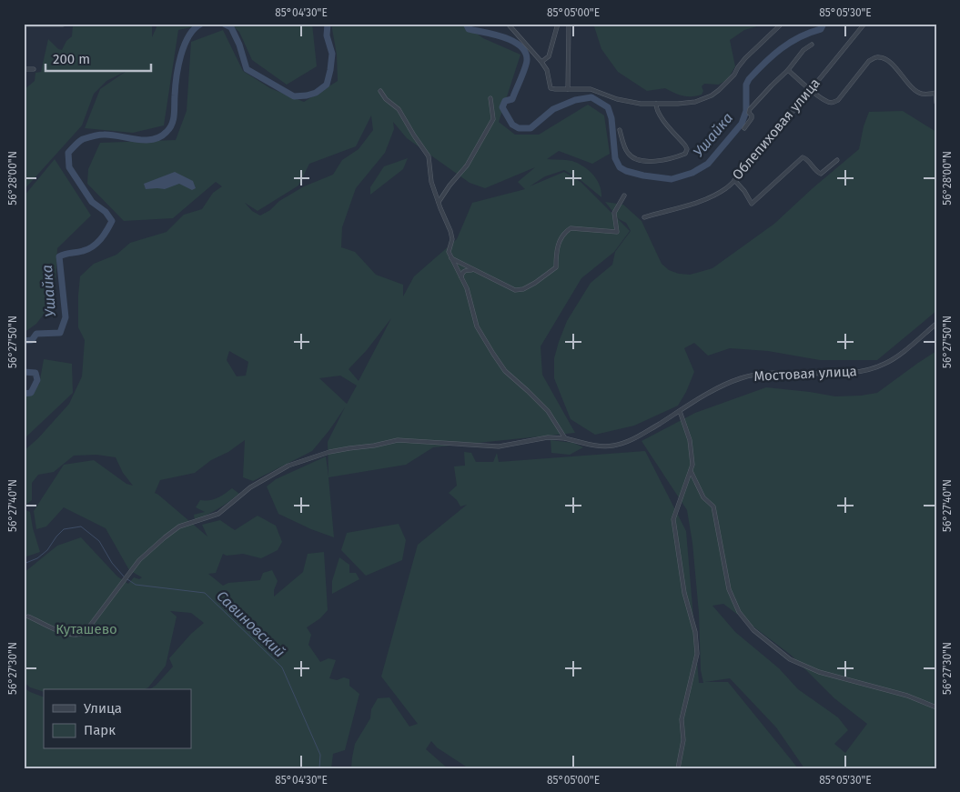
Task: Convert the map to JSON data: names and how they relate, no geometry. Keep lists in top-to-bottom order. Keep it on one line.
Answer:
{"streets":{"street":["Облепиховая улица","Мостовая улица"]},"water":["Ушайка","Савиновский"],"parks":["Куташево"],"legend":["Улица","Парк"],"scale_bar":"200 m","coordinates":["85°04'30\"E","85°05'00\"E","85°05'30\"E","56°28'00\"N","56°27'50\"N","56°27'40\"N","56°27'30\"N"]}
